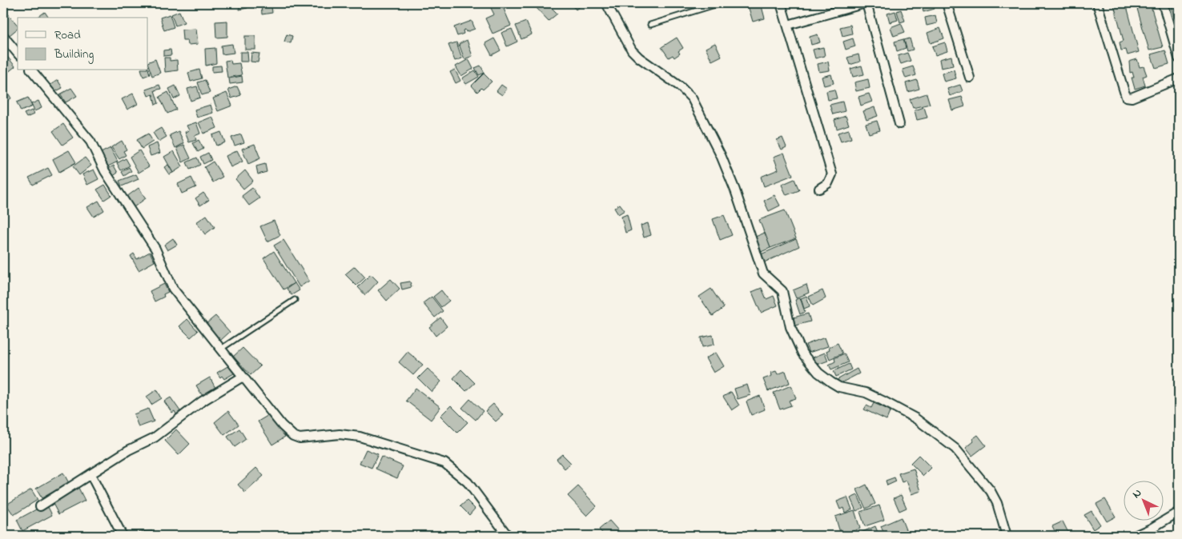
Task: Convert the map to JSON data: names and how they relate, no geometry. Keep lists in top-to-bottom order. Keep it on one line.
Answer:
{"legend":["Road","Building"],"north":"top left"}
